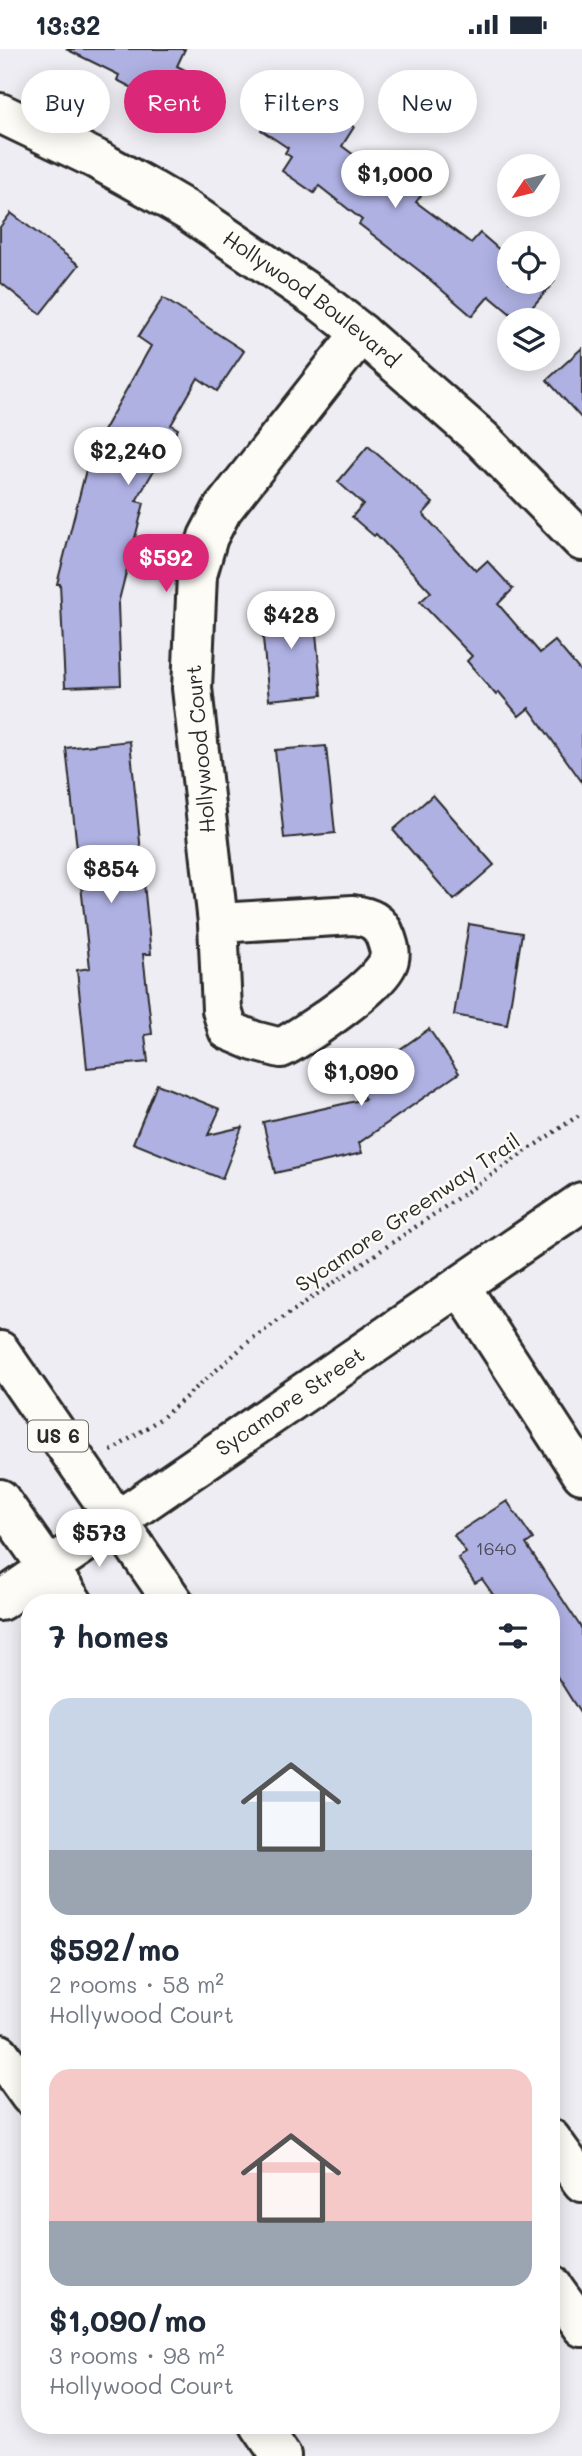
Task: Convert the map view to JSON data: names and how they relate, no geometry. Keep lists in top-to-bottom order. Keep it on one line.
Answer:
{"streets":{"street":["Hollywood Boulevard","Hollywood Court","Sycamore Street","US 6"],"path":["Sycamore Greenway Trail"]},"crossings":[["Hollywood Boulevard","Hollywood Court"],["Sycamore Greenway Trail","US 6"],["Sycamore Street","US 6"]],"house_numbers":["1640"],"north":"bottom left","page":{"status":"13:32","chip":["Buy","Rent","Filters","New"],"price":["$1,000","$2,240","$592","$428","$854","$1,090","$573"],"heading":"7 homes","list":[{"name":"$592/mo","note":"2 rooms · 58 m² · Hollywood Court"},{"name":"$1,090/mo","note":"3 rooms · 98 m² · Hollywood Court"}]}}
